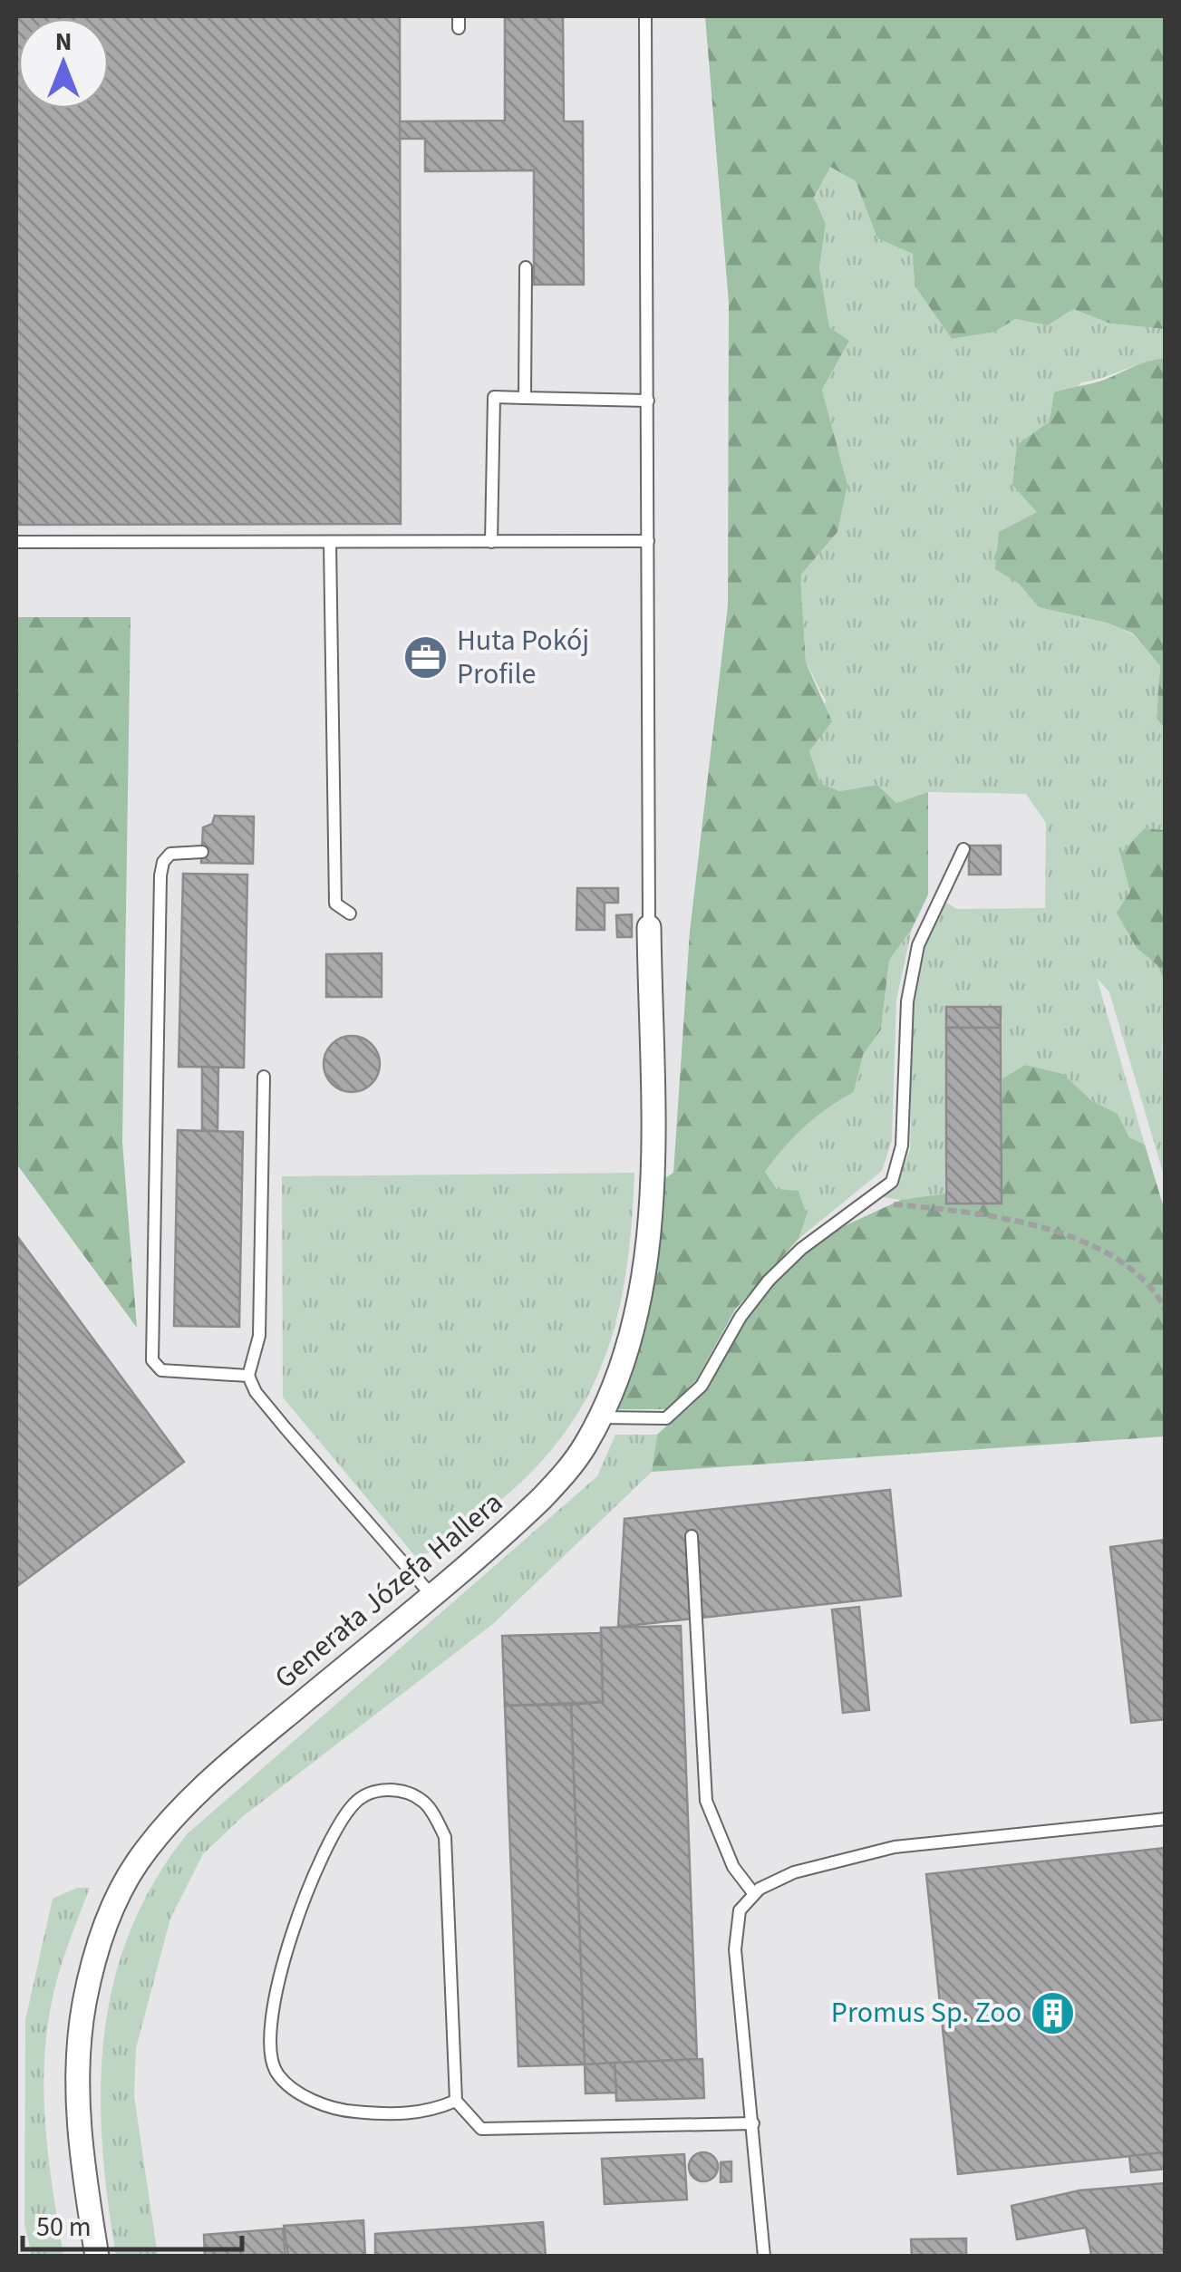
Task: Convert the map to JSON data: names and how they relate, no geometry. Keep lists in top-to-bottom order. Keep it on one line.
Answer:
{"streets":{"street":["Generała Józefa Hallera"]},"places":{"office":["Huta Pokój Profile"],"building":["Promus Sp. Zoo"]},"scale_bar":"50 m","north":"top"}
